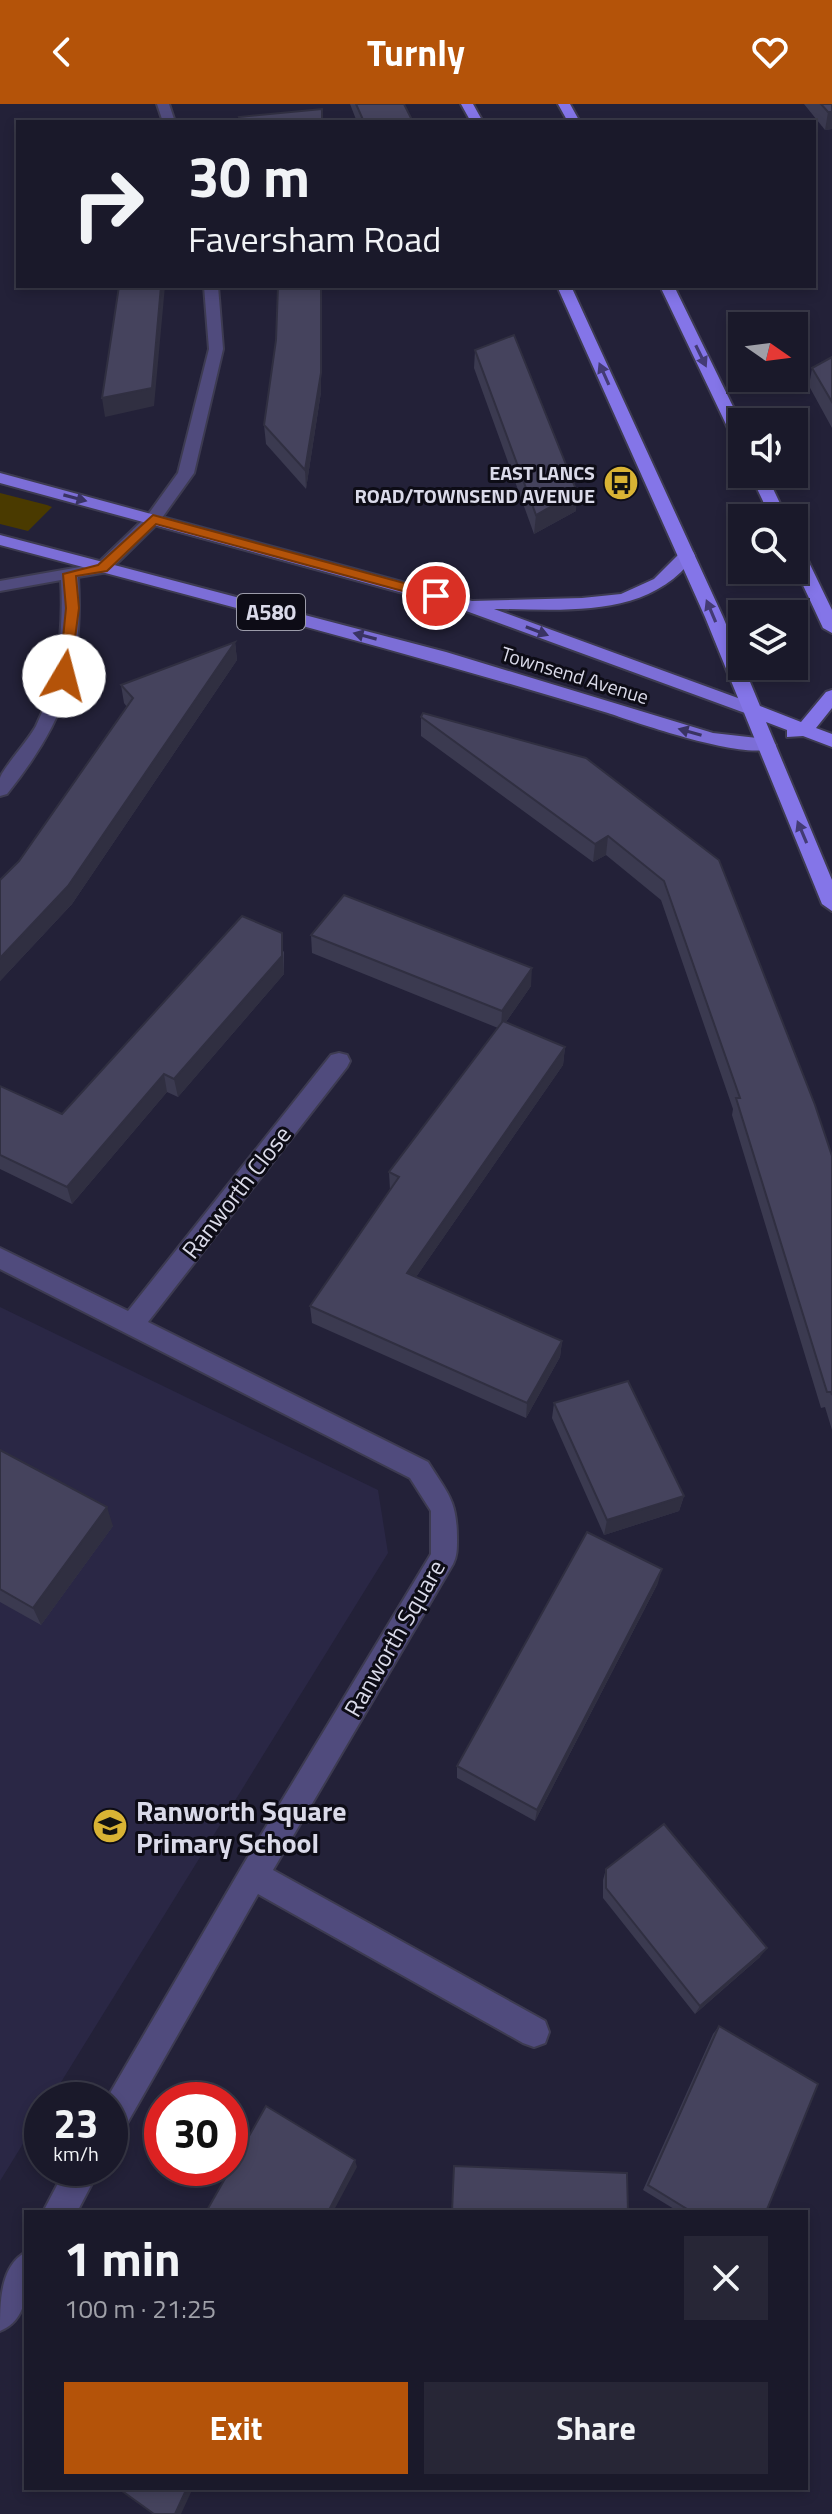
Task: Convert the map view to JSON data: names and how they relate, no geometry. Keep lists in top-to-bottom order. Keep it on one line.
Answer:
{"streets":{"highway":["A580"],"main road":["Townsend Avenue"],"street":["Ranworth Close","Ranworth Square"]},"crossings":[["A580","Townsend Avenue"],["Ranworth Close","Ranworth Square"]],"places":{"bus stop":["EAST LANCS ROAD/TOWNSEND AVENUE"],"school or university":["Ranworth Square Primary School"]},"north":"right","page":{"header":"Turnly","turn":["30 m","Faversham Road"],"speed":"23 km/h","limit":"30","heading":["1 min","100 m · 21:25"],"buttons":["Exit","Share"]}}
